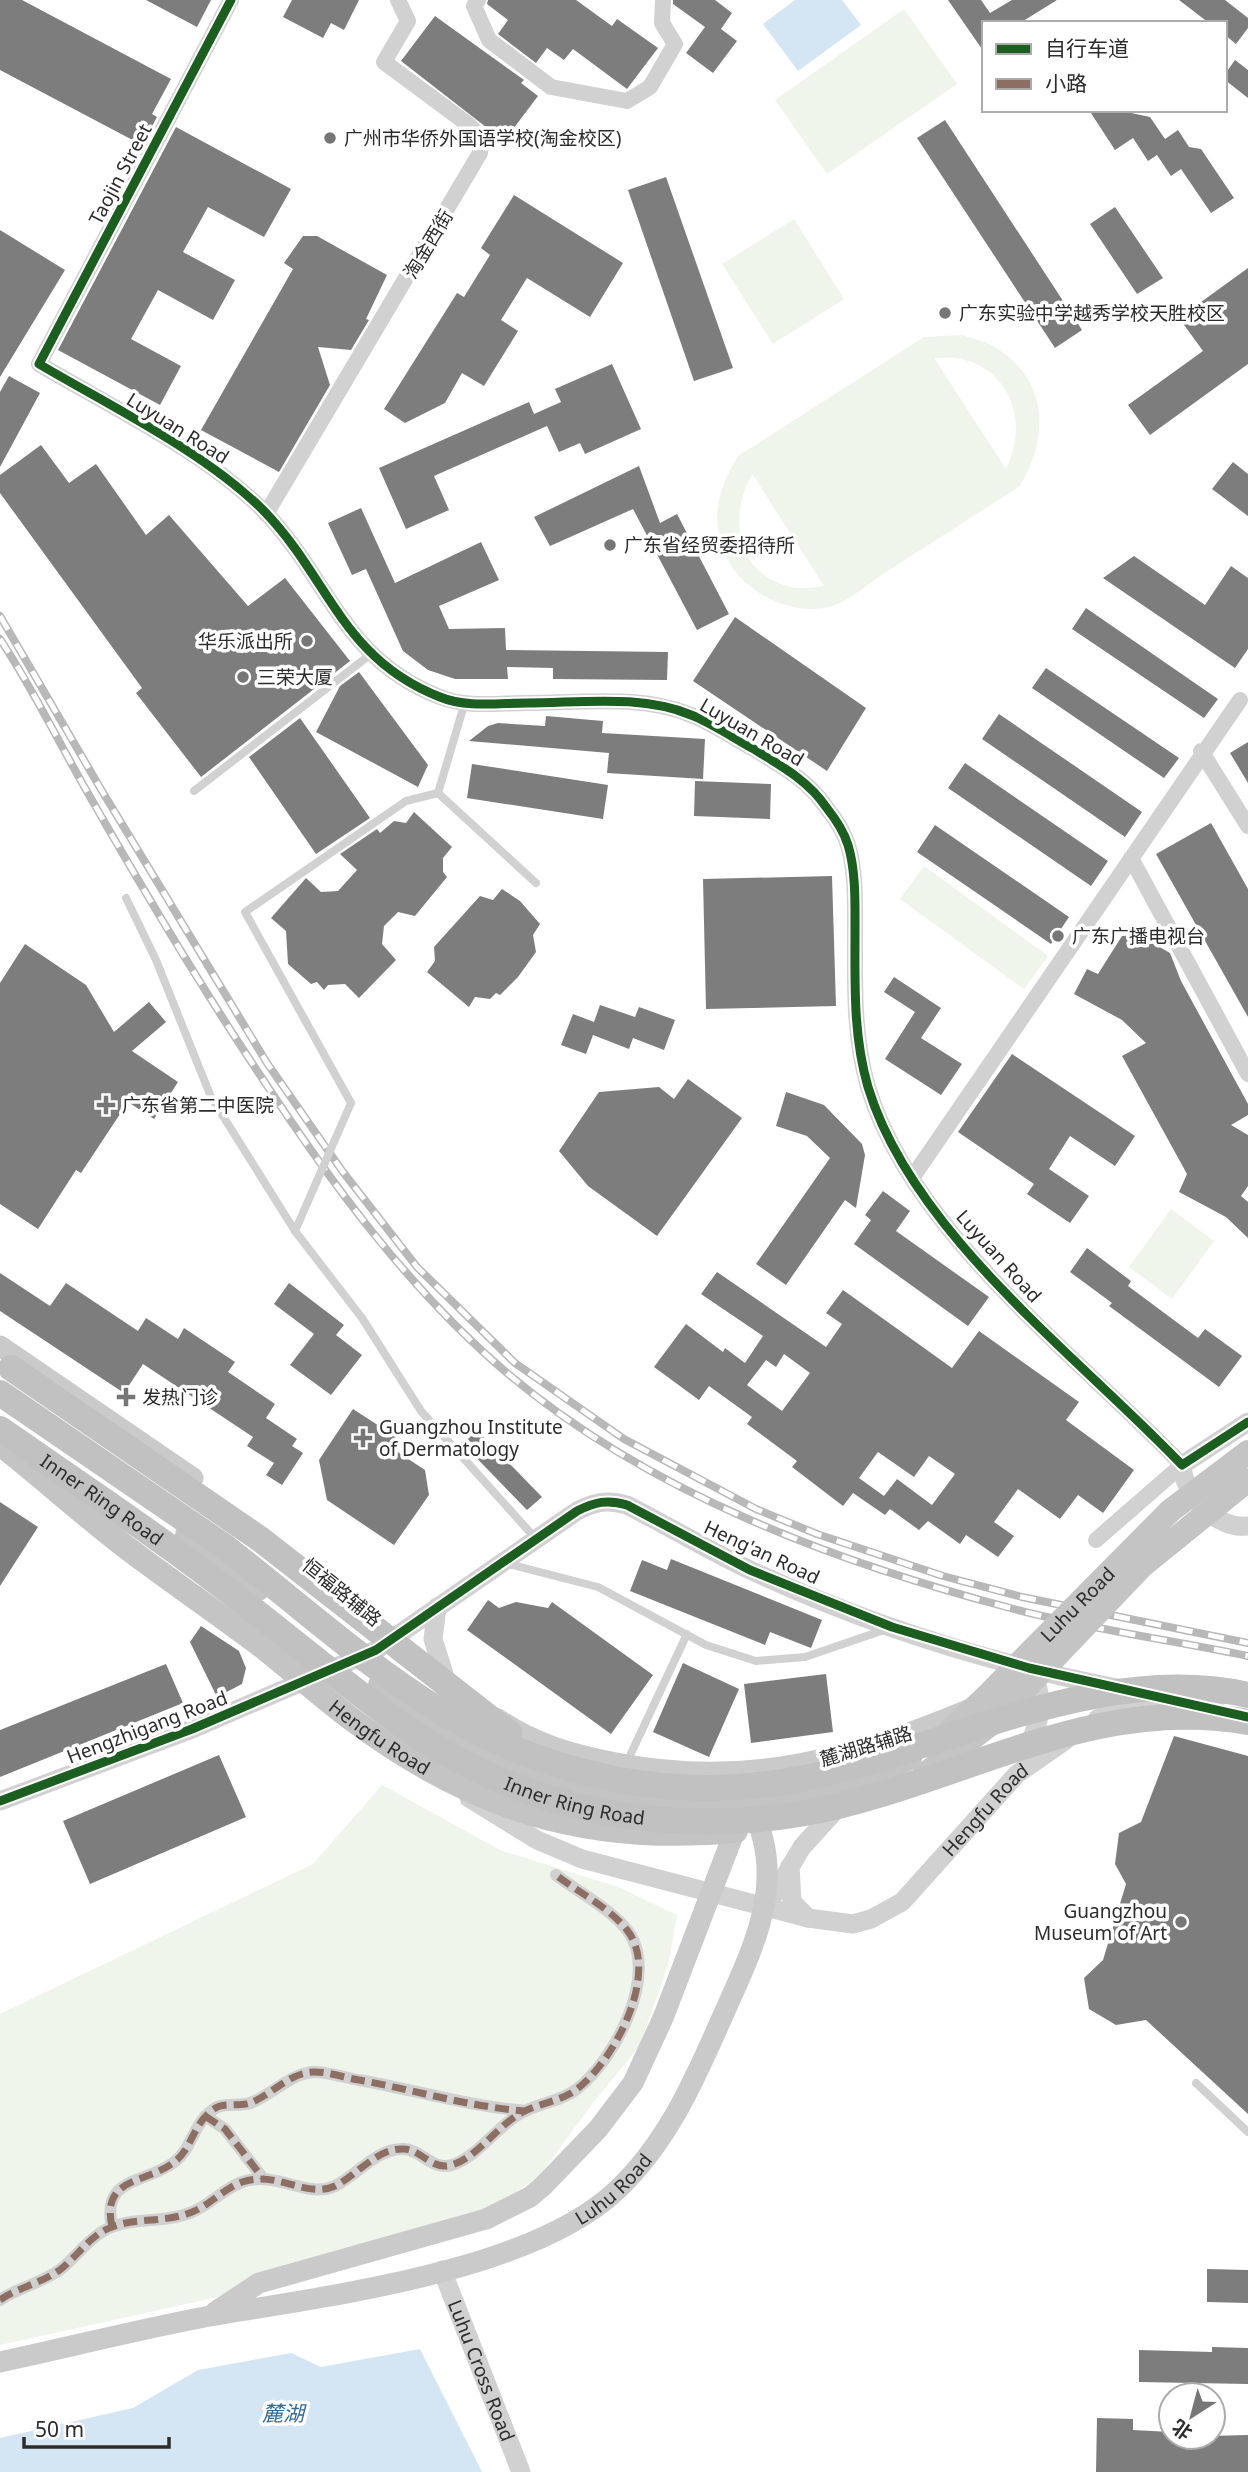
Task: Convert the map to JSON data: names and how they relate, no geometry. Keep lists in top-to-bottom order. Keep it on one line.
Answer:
{"streets":{"highway":["Inner Ring Road"],"main road":["恒福路辅路","Luhu Road","Hengfu Road","麓湖路辅路"],"street":["Taojin Street","淘金西街","Luyuan Road","Heng'an Road","Hengzhigang Road","Luhu Cross Road"]},"crossings":[["Taojin Street","Luyuan Road"],["淘金西街","Luyuan Road"],["Inner Ring Road","Heng'an Road"],["Heng'an Road","恒福路辅路"],["Heng'an Road","Hengzhigang Road"],["Heng'an Road","Hengfu Road"],["恒福路辅路","麓湖路辅路"],["Luhu Road","Hengfu Road"],["Luhu Road","麓湖路辅路"],["Luhu Road","Luhu Cross Road"],["Hengzhigang Road","Hengfu Road"]],"water":["麓湖"],"places":{"other":["广州市华侨外国语学校(淘金校区)","广东实验中学越秀学校天胜校区","广东省经贸委招待所","华乐派出所","三荣大厦","广东广播电视台","Guangzhou Museum of Art"],"health":["广东省第二中医院","发热门诊","Guangzhou Institute of Dermatology"]},"legend":["自行车道","小路"],"scale_bar":"50 m","north":"bottom left"}
